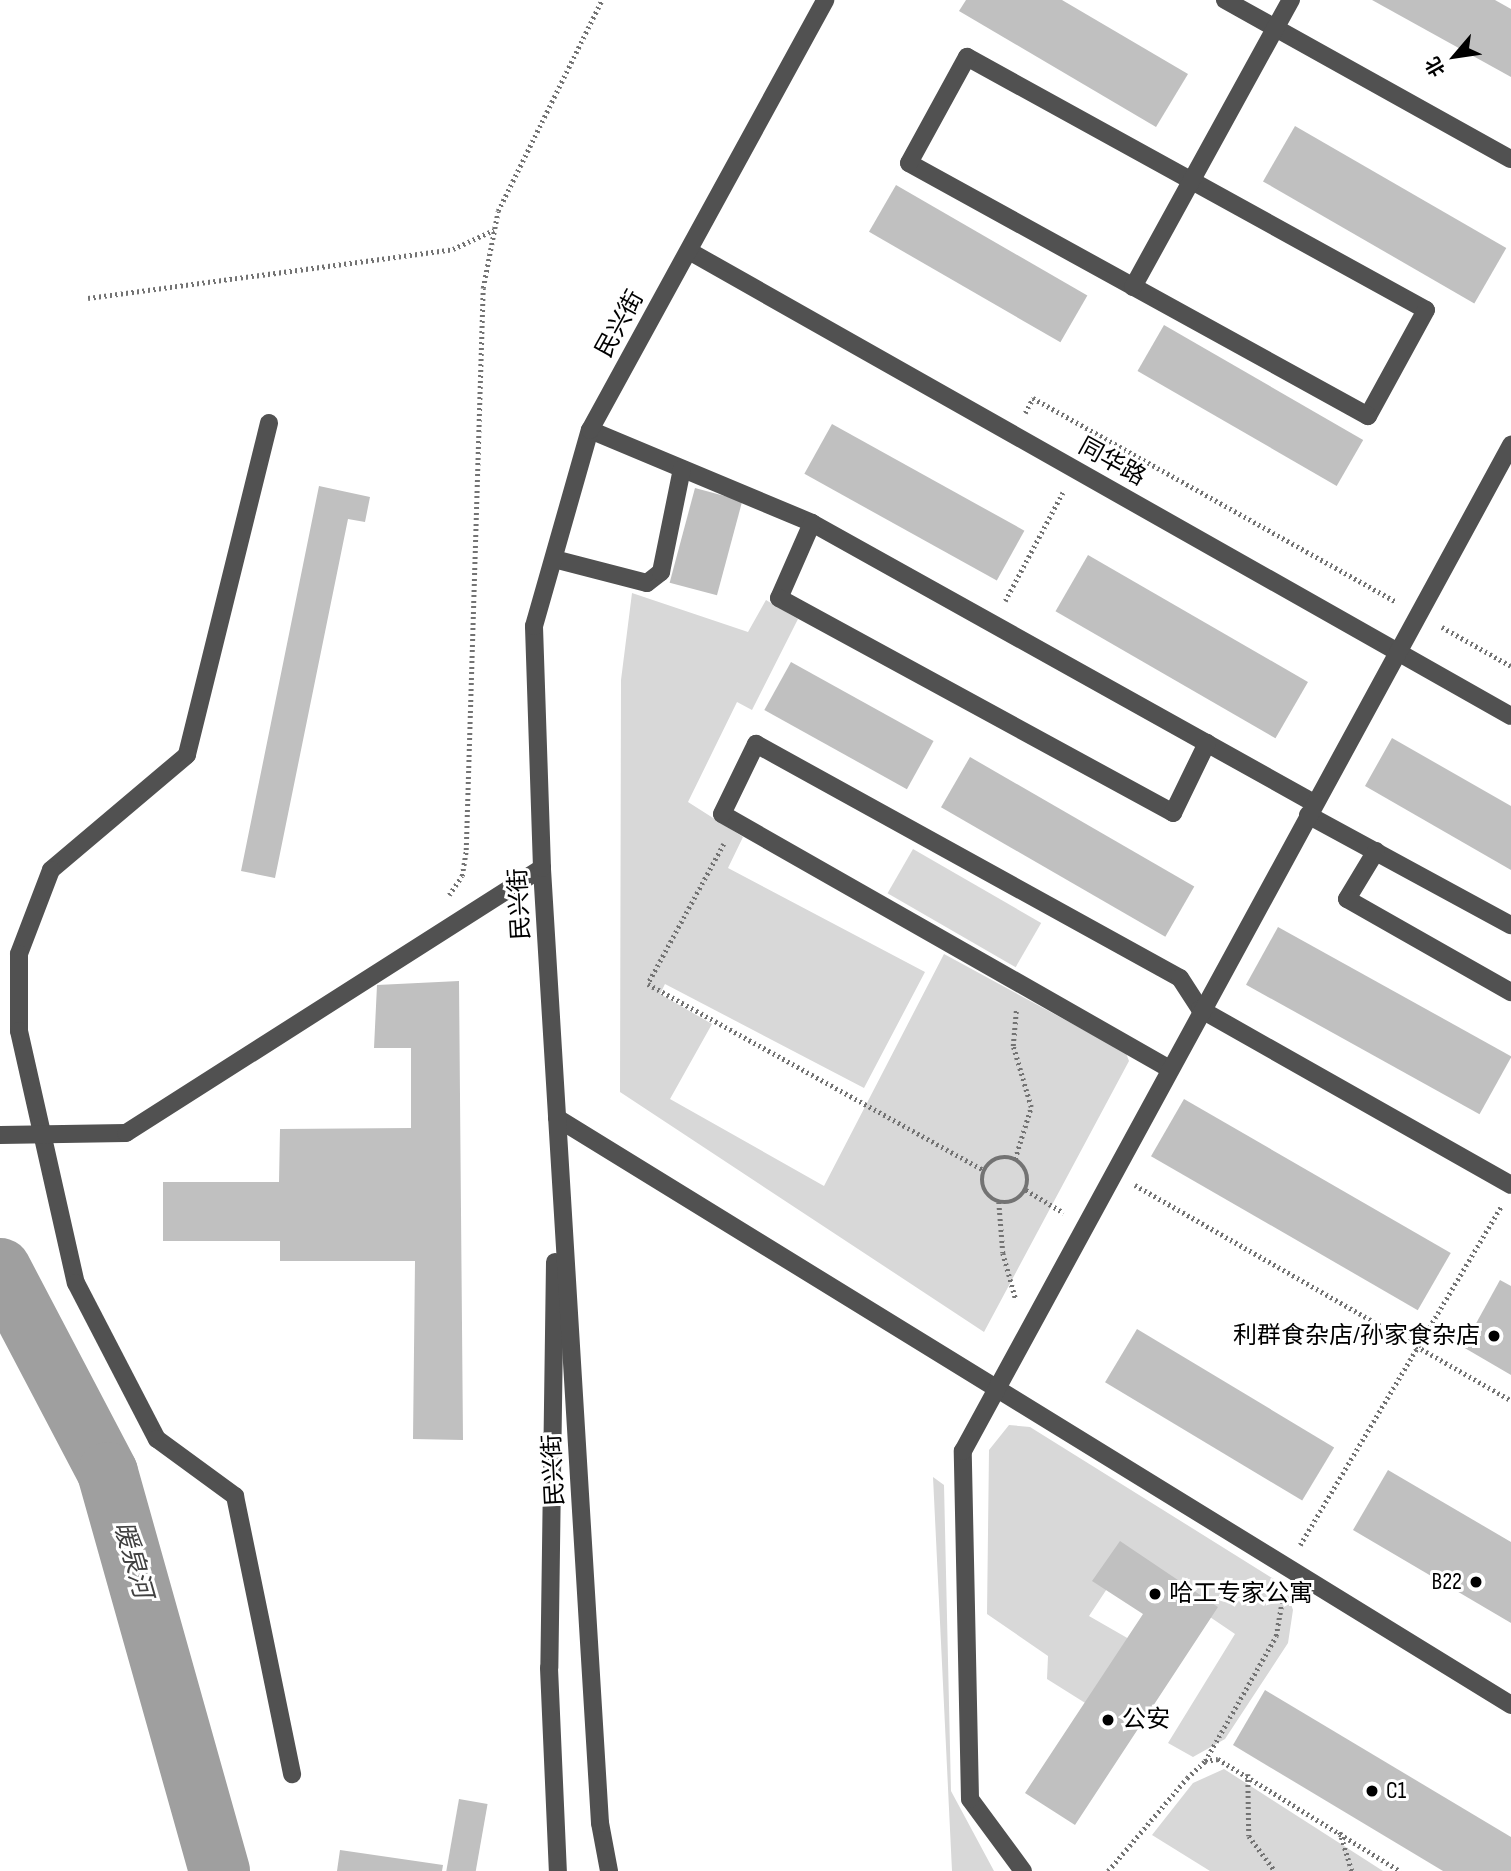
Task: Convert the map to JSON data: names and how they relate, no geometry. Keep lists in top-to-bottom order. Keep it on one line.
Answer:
{"streets":{"street":["民兴街","同华路"]},"crossings":[["民兴街","同华路"]],"water":["暖泉河"],"places":["利群食杂店/孙家食杂店","B22","哈工专家公寓","公安","C1"],"north":"bottom left"}
